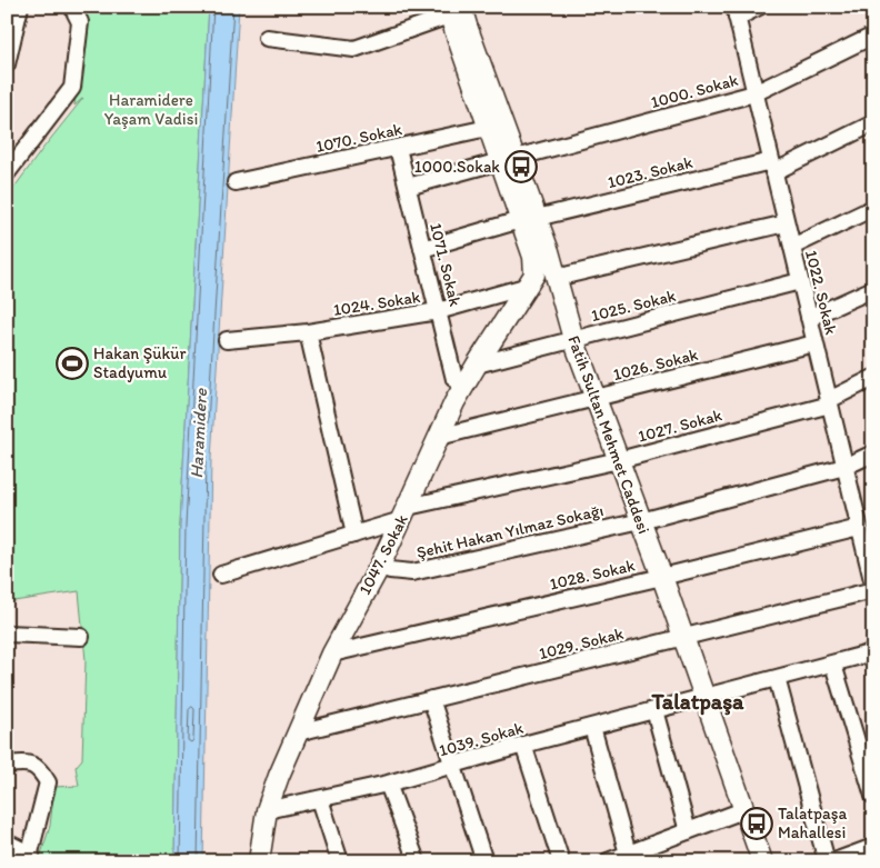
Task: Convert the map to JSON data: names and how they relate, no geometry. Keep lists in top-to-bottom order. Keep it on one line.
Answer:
{"streets":{"main road":["Fatih Sultan Mehmet Caddesi","1047. Sokak"],"street":["1000. Sokak","1070. Sokak","1023. Sokak","1071. Sokak","1022. Sokak","1024. Sokak","1025. Sokak","1026. Sokak","1027. Sokak","Şehit Hakan Yılmaz Sokağı","1028. Sokak","1029. Sokak","1039. Sokak"]},"crossings":[["1000. Sokak","1071. Sokak"],["1000. Sokak","1022. Sokak"],["1000. Sokak","Fatih Sultan Mehmet Caddesi"],["1070. Sokak","1071. Sokak"],["1070. Sokak","Fatih Sultan Mehmet Caddesi"],["1023. Sokak","1071. Sokak"],["1023. Sokak","1022. Sokak"],["1023. Sokak","Fatih Sultan Mehmet Caddesi"],["1071. Sokak","1024. Sokak"],["1071. Sokak","1047. Sokak"],["1022. Sokak","1025. Sokak"],["1022. Sokak","1026. Sokak"],["1022. Sokak","1027. Sokak"],["1022. Sokak","Şehit Hakan Yılmaz Sokağı"],["1022. Sokak","1028. Sokak"],["1024. Sokak","1047. Sokak"],["1025. Sokak","Fatih Sultan Mehmet Caddesi"],["1025. Sokak","1047. Sokak"],["1026. Sokak","Fatih Sultan Mehmet Caddesi"],["1026. Sokak","1047. Sokak"],["1027. Sokak","Fatih Sultan Mehmet Caddesi"],["1027. Sokak","1047. Sokak"],["Fatih Sultan Mehmet Caddesi","Şehit Hakan Yılmaz Sokağı"],["Fatih Sultan Mehmet Caddesi","1047. Sokak"],["Fatih Sultan Mehmet Caddesi","1028. Sokak"],["Fatih Sultan Mehmet Caddesi","1029. Sokak"],["Fatih Sultan Mehmet Caddesi","1039. Sokak"],["Şehit Hakan Yılmaz Sokağı","1047. Sokak"],["1047. Sokak","1028. Sokak"],["1047. Sokak","1029. Sokak"],["1047. Sokak","1039. Sokak"]],"districts":["Talatpaşa"],"water":["Haramidere"],"parks":["Haramidere Yaşam Vadisi"],"places":{"bus stop":["1000.Sokak","Talatpaşa Mahallesi"],"sports":["Hakan Şükür Stadyumu"]}}
